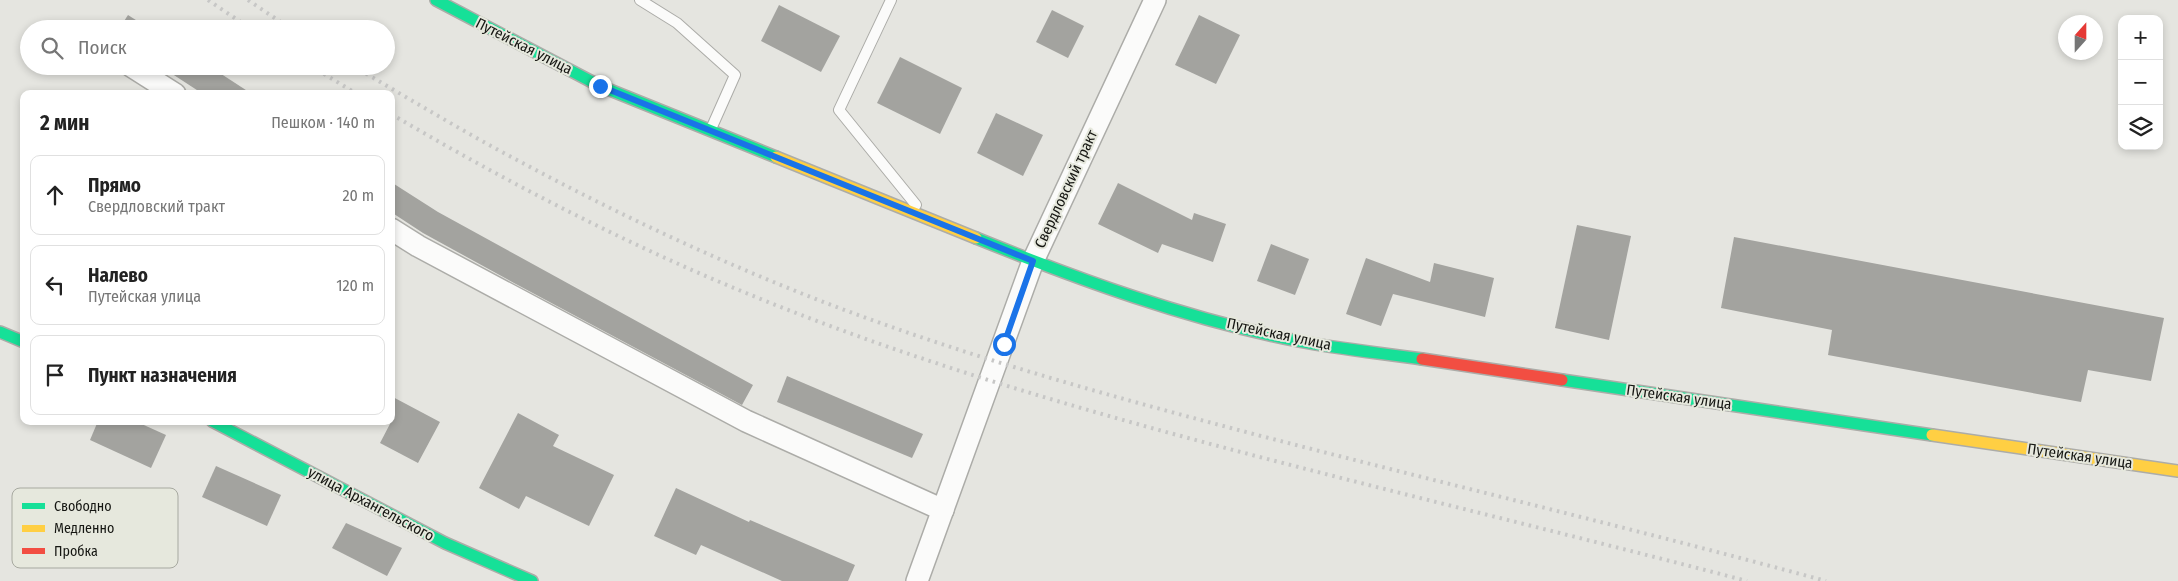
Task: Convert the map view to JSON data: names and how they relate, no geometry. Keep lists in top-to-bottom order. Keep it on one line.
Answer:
{"streets":{"street":["Путейская улица","Свердловский тракт","улица Архангельского"]},"crossings":[["Путейская улица","Свердловский тракт"]],"legend":["Свободно","Медленно","Пробка"],"north":"top","page":{"map_buttons":["+","−"],"search":"Поиск","heading":["2 мин","Пешком · 140 m"],"list":[["Прямо","Свердловский тракт","20 m"],["Налево","Путейская улица","120 m"],"Пункт назначения"]}}
